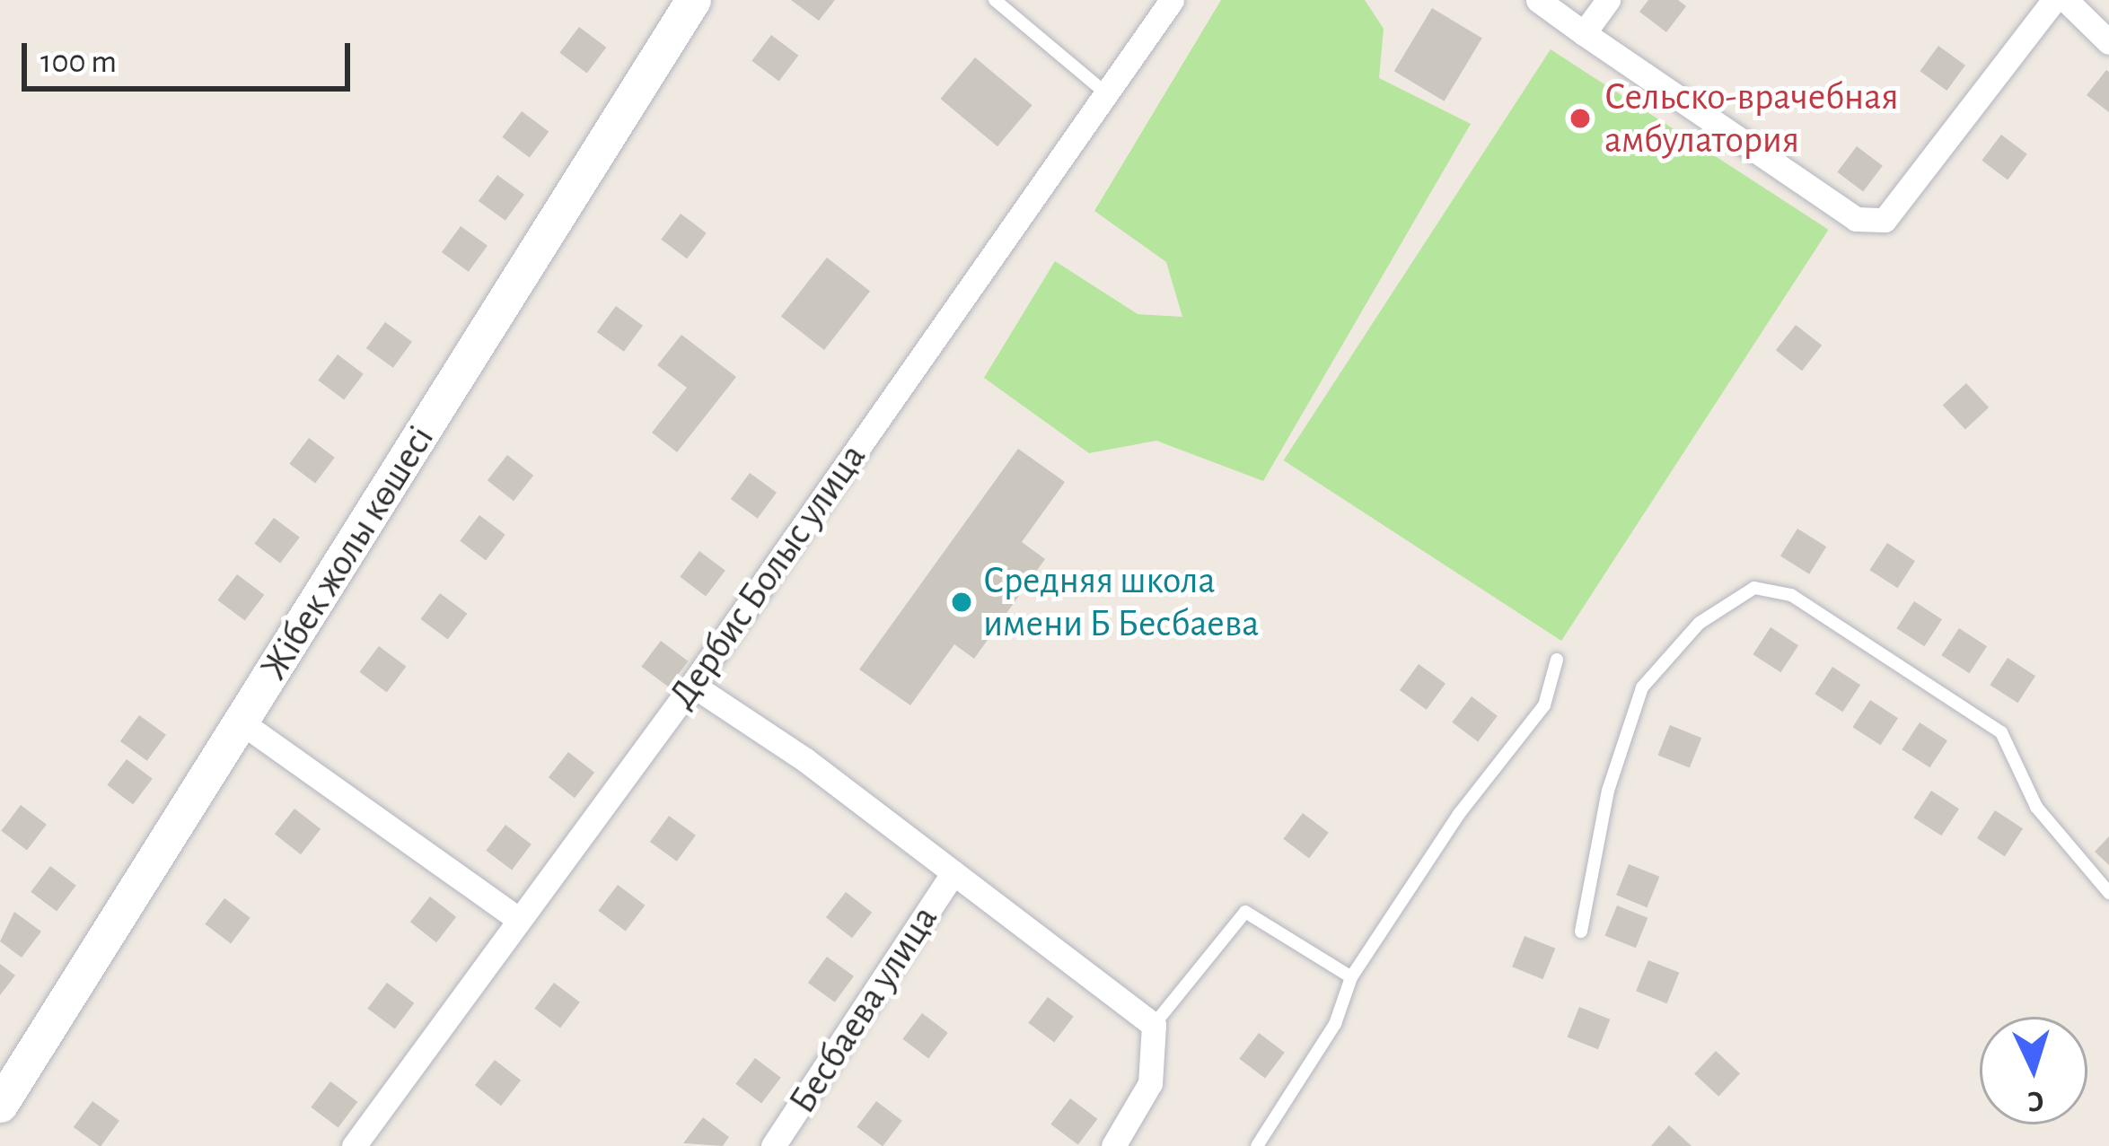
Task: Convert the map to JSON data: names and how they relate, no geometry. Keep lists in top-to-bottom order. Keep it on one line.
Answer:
{"streets":{"street":["Жібек жолы көшесі","Дербис Болыс улица","Бесбаева улица"]},"places":["Сельско-врачебная амбулатория","Средняя школа имени Б Бесбаева"],"scale_bar":"100 m","north":"bottom"}
